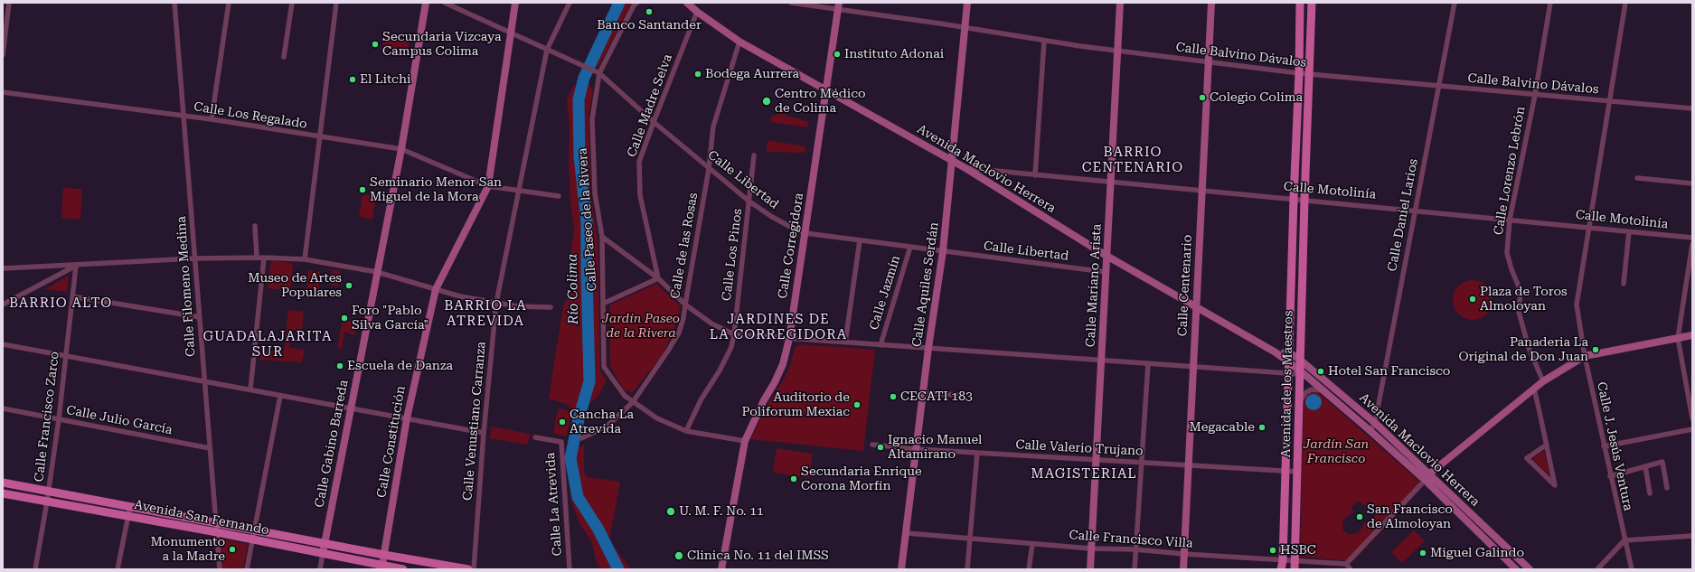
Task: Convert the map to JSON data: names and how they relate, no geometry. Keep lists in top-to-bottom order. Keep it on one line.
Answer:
{"streets":{"main road":["Avenida de los Maestros","Avenida San Fernando"],"street":["Calle Balvino Dávalos","Calle Madre Selva","Calle Los Regalado","Avenida Maclovio Herrera","Calle Lorenzo Lebrón","Calle Libertad","Calle Motolinía","Calle Daniel Larios","Calle Paseo de la Rivera","Calle de las Rosas","Calle Corregidora","Calle Los Pinos","Calle Aquiles Serdán","Calle Mariano Arista","Calle Centenario","Calle Filomeno Medina","Calle Jazmín","Calle Francisco Zarco","Calle Julio García","Calle Venustiano Carranza","Calle Constitución","Calle Gabino Barreda","Calle J. Jesús Ventura","Calle Valerio Trujano","Calle La Atrevida","Calle Francisco Villa"]},"crossings":[["Calle Balvino Dávalos","Calle Lorenzo Lebrón"],["Calle Balvino Dávalos","Calle Daniel Larios"],["Calle Balvino Dávalos","Calle Corregidora"],["Calle Balvino Dávalos","Calle Aquiles Serdán"],["Calle Balvino Dávalos","Calle Mariano Arista"],["Calle Balvino Dávalos","Calle Centenario"],["Calle Balvino Dávalos","Avenida de los Maestros"],["Calle Balvino Dávalos","Calle J. Jesús Ventura"],["Calle Madre Selva","Avenida Maclovio Herrera"],["Calle Madre Selva","Calle Libertad"],["Calle Los Regalado","Calle Filomeno Medina"],["Calle Los Regalado","Calle Venustiano Carranza"],["Calle Los Regalado","Calle Constitución"],["Calle Los Regalado","Calle Gabino Barreda"],["Avenida Maclovio Herrera","Calle Motolinía"],["Avenida Maclovio Herrera","Calle Daniel Larios"],["Avenida Maclovio Herrera","Calle de las Rosas"],["Avenida Maclovio Herrera","Calle Corregidora"],["Avenida Maclovio Herrera","Calle Aquiles Serdán"],["Avenida Maclovio Herrera","Calle Mariano Arista"],["Avenida Maclovio Herrera","Calle Centenario"],["Avenida Maclovio Herrera","Avenida de los Maestros"],["Calle Lorenzo Lebrón","Calle Motolinía"],["Calle Libertad","Calle Paseo de la Rivera"],["Calle Libertad","Calle de las Rosas"],["Calle Libertad","Calle Corregidora"],["Calle Libertad","Calle Los Pinos"],["Calle Libertad","Calle Aquiles Serdán"],["Calle Libertad","Calle Mariano Arista"],["Calle Libertad","Calle Jazmín"],["Calle Libertad","Calle Venustiano Carranza"],["Calle Libertad","Calle Constitución"],["Calle Motolinía","Calle Daniel Larios"],["Calle Motolinía","Calle Mariano Arista"],["Calle Motolinía","Calle Centenario"],["Calle Motolinía","Avenida de los Maestros"],["Calle Motolinía","Calle J. Jesús Ventura"],["Calle Paseo de la Rivera","Calle de las Rosas"],["Calle Paseo de la Rivera","Calle Corregidora"],["Calle Paseo de la Rivera","Calle Los Pinos"],["Calle Aquiles Serdán","Calle Valerio Trujano"],["Calle Aquiles Serdán","Calle Francisco Villa"],["Calle Mariano Arista","Calle Valerio Trujano"],["Calle Mariano Arista","Calle Francisco Villa"],["Calle Centenario","Calle Valerio Trujano"],["Calle Centenario","Calle Francisco Villa"],["Calle Filomeno Medina","Calle Julio García"],["Calle Filomeno Medina","Avenida San Fernando"],["Avenida de los Maestros","Calle Valerio Trujano"],["Avenida de los Maestros","Calle Francisco Villa"],["Calle Francisco Zarco","Calle Julio García"],["Calle Francisco Zarco","Avenida San Fernando"],["Calle Constitución","Avenida San Fernando"],["Calle Gabino Barreda","Avenida San Fernando"]],"districts":["BARRIO CENTENARIO","BARRIO ALTO","BARRIO LA ATREVIDA","JARDINES DE LA CORREGIDORA","GUADALAJARITA SUR","MAGISTERIAL"],"water":["Río Colima"],"parks":["Jardín Paseo de la Rivera","Jardín San Francisco"],"places":["Banco Santander","Secundaria Vizcaya Campus Colima","Instituto Adonai","Bodega Aurrera","El Litchi","Colegio Colima","Centro Médico de Colima","Seminario Menor San Miguel de la Mora","Museo de Artes Populares","Plaza de Toros Almoloyan","Foro \"Pablo Silva García\"","Panaderia La Original de Don Juan","Escuela de Danza","Hotel San Francisco","CECATI 183","Auditorio de Poliforum Mexiac","Cancha La Atrevida","Megacable","Ignacio Manuel Altamirano","Secundaria Enrique Corona Morfín","U. M. F. No. 11","San Francisco de Almoloyan","Monumento a la Madre","HSBC","Miguel Galindo","Clinica No. 11 del IMSS"]}
